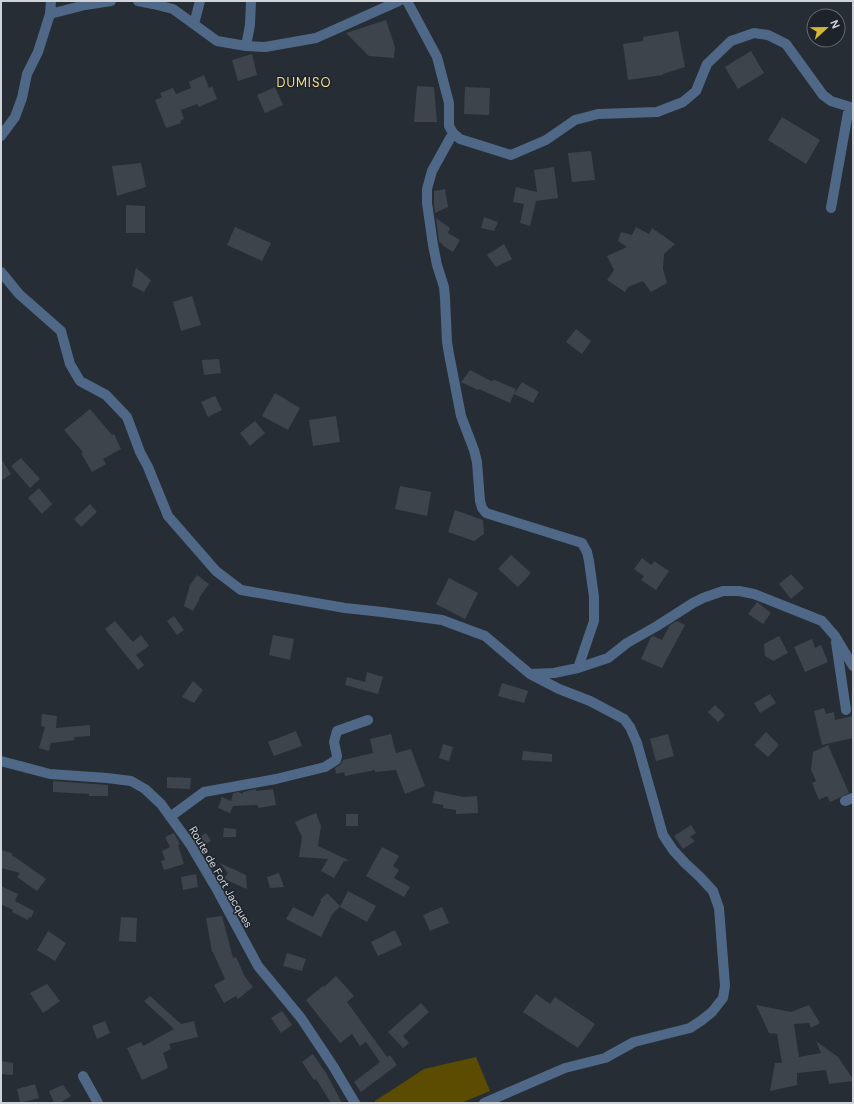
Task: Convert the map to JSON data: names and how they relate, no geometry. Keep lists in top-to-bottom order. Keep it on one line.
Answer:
{"streets":{"street":["Route de Fort Jacques"]},"districts":["DUMISO"],"north":"right"}
